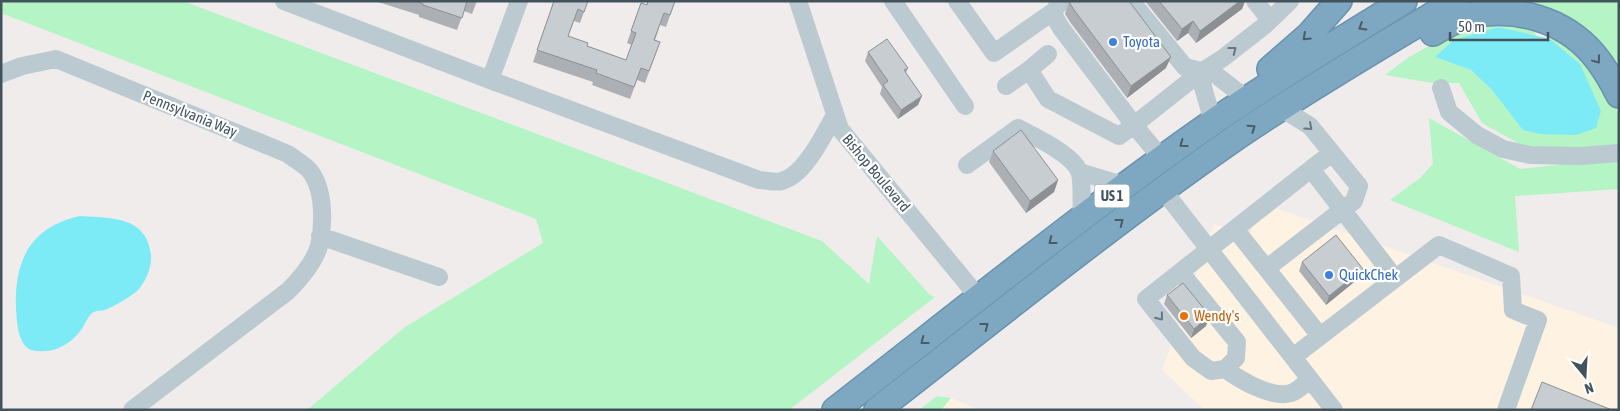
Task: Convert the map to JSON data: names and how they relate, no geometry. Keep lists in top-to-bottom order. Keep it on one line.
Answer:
{"streets":{"highway":["US 1"],"street":["Pennsylvania Way","Bishop Boulevard"]},"crossings":[["Bishop Boulevard","US 1"]],"places":["Toyota","QuickChek","Wendy's"],"scale_bar":"50 m","north":"bottom"}
